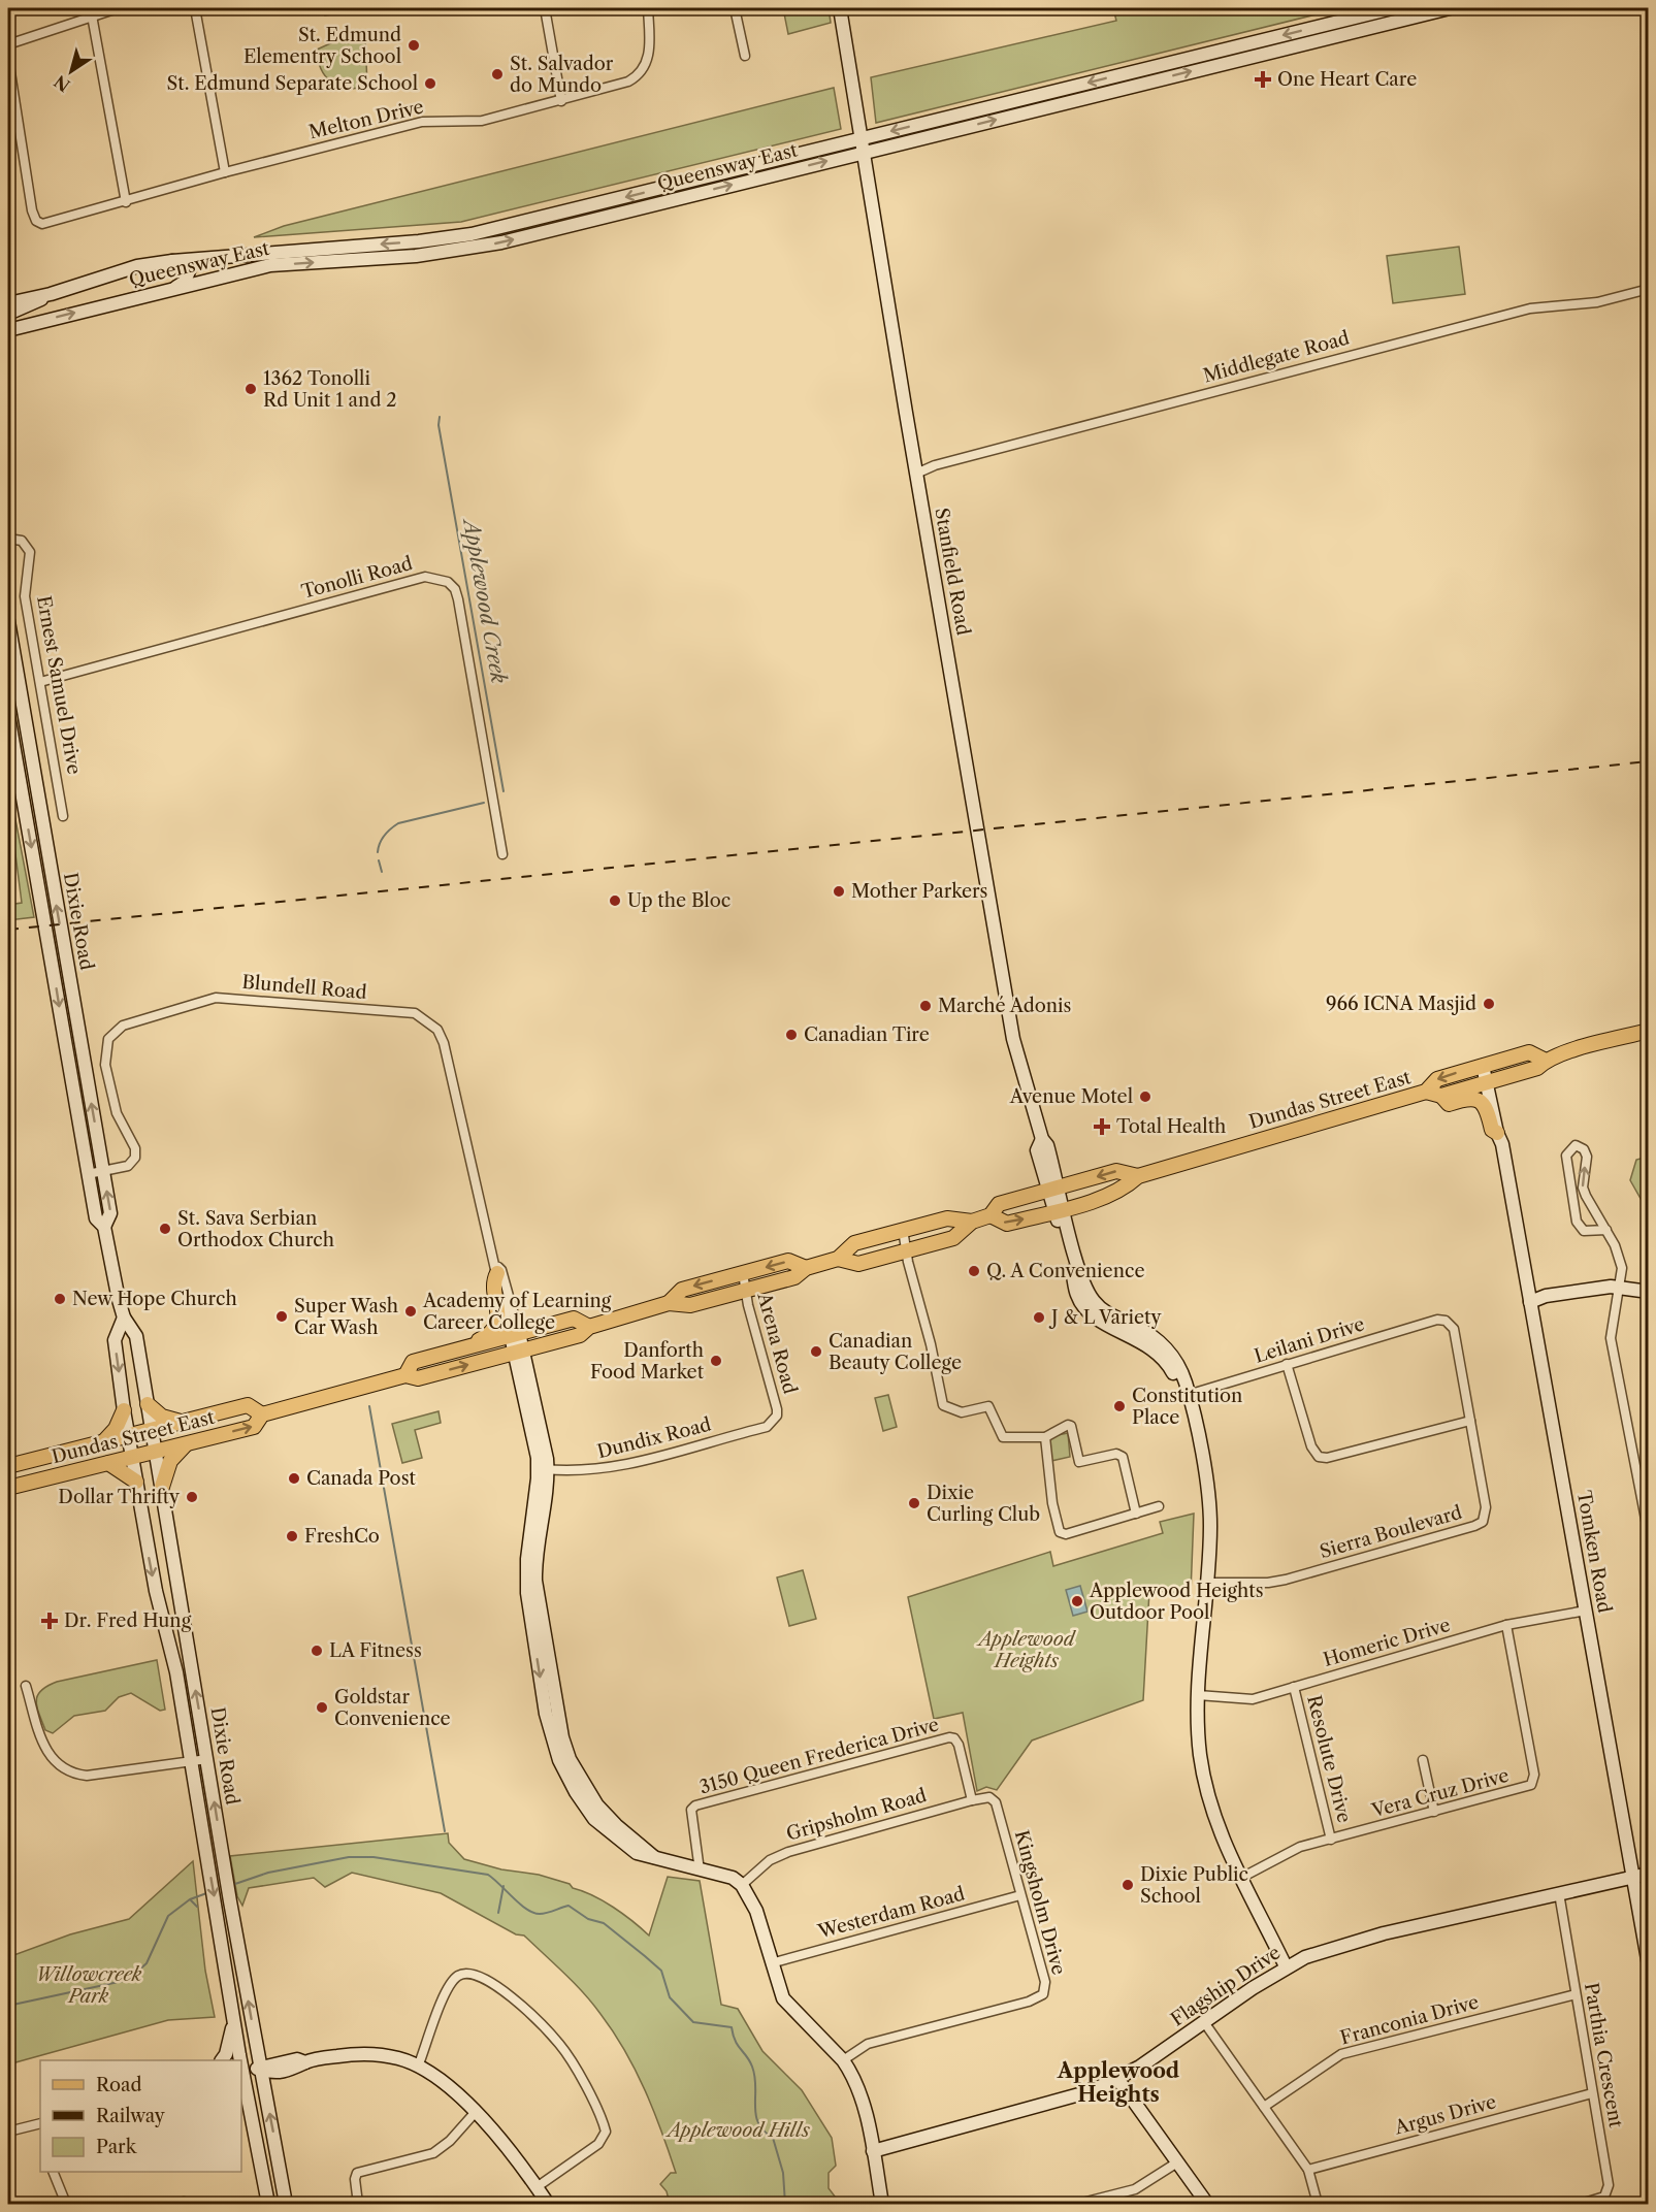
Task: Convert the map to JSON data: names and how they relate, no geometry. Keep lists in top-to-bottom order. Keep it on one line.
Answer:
{"streets":{"main road":["Queensway East","Stanfield Road","Dixie Road","Dundas Street East","Tomken Road","Flagship Drive"],"street":["Melton Drive","Middlegate Road","Tonolli Road","Ernest Samuel Drive","Blundell Road","Leilani Drive","Arena Road","Dundix Road","Sierra Boulevard","Homeric Drive","3150 Queen Frederica Drive","Resolute Drive","Vera Cruz Drive","Gripsholm Road","Kingsholm Drive","Westerdam Road","Franconia Drive","Parthia Crescent","Argus Drive"]},"crossings":[["Queensway East","Stanfield Road"],["Middlegate Road","Stanfield Road"],["Stanfield Road","Dundas Street East"],["Stanfield Road","Leilani Drive"],["Tonolli Road","Ernest Samuel Drive"],["Dixie Road","Blundell Road"],["Dixie Road","Dundas Street East"],["Blundell Road","Dundas Street East"],["Dundas Street East","Arena Road"],["Dundas Street East","Tomken Road"],["Leilani Drive","Sierra Boulevard"],["Arena Road","Dundix Road"],["Tomken Road","Homeric Drive"],["Tomken Road","Flagship Drive"],["Homeric Drive","Resolute Drive"],["Homeric Drive","Vera Cruz Drive"],["3150 Queen Frederica Drive","Gripsholm Road"],["Resolute Drive","Vera Cruz Drive"],["Gripsholm Road","Kingsholm Drive"],["Kingsholm Drive","Westerdam Road"],["Flagship Drive","Parthia Crescent"],["Franconia Drive","Parthia Crescent"],["Parthia Crescent","Argus Drive"]],"districts":["Applewood Heights"],"water":["Applewood Creek"],"parks":["Applewood Heights","Willowcreek Park","Applewood Hills"],"places":{"other":["St. Edmund Elementry School","St. Salvador do Mundo","St. Edmund Separate School","1362 Tonolli Rd Unit 1 and 2","Mother Parkers","Up the Bloc","966 ICNA Masjid","Marché Adonis","Canadian Tire","Avenue Motel","St. Sava Serbian Orthodox Church","Q. A Convenience","New Hope Church","Academy of Learning Career College","Super Wash Car Wash","J & L Variety","Canadian Beauty College","Danforth Food Market","Constitution Place","Canada Post","Dollar Thrifty","Dixie Curling Club","FreshCo","Applewood Heights Outdoor Pool","LA Fitness","Goldstar Convenience","Dixie Public School"],"health":["One Heart Care","Total Health","Dr. Fred Hung"]},"legend":["Road","Railway","Park"],"north":"bottom left"}
